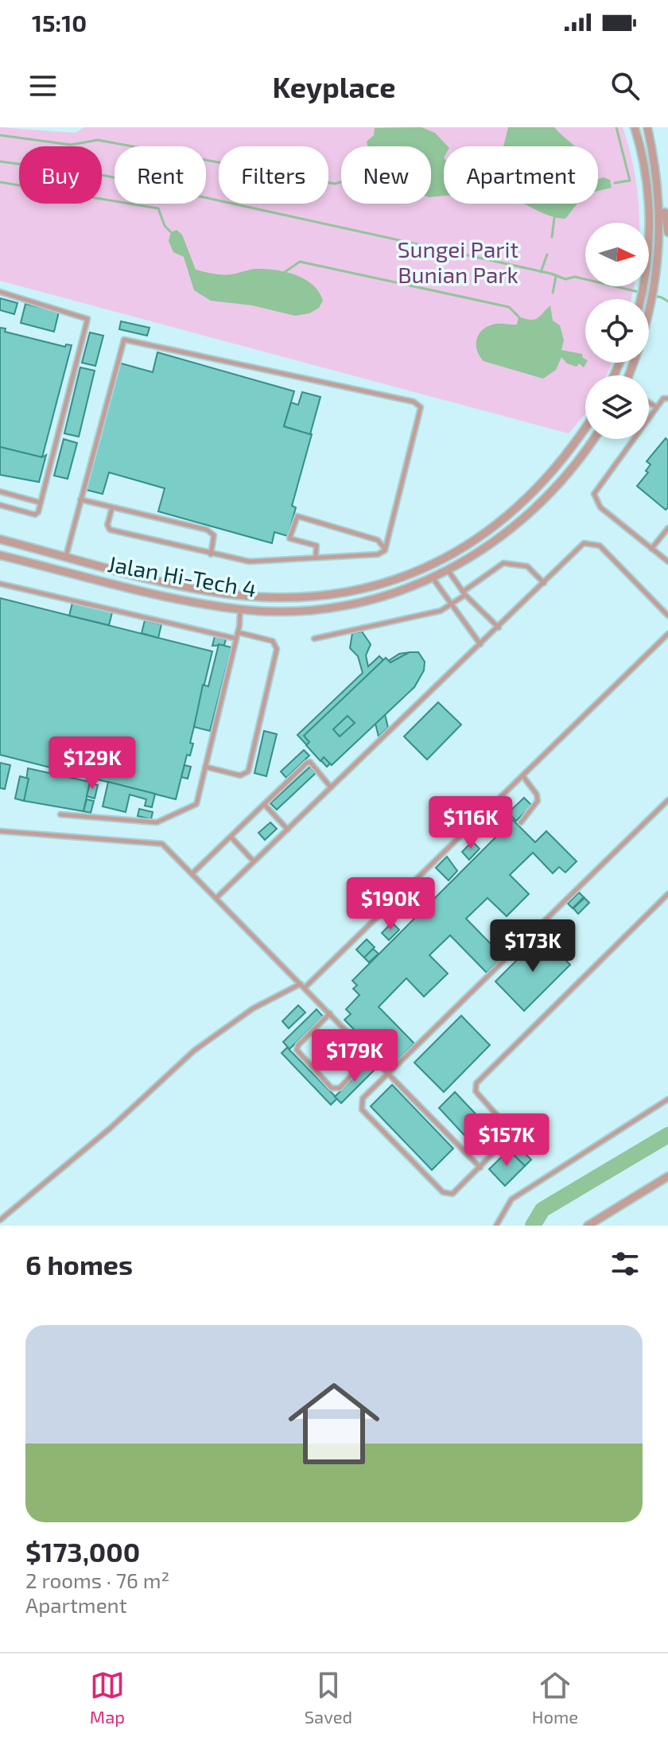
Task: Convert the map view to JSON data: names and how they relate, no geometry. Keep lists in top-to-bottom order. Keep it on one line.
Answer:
{"streets":{"street":["Jalan Hi-Tech 4"]},"parks":["Sungei Parit Bunian Park"],"north":"right","page":{"status":"15:10","header":"Keyplace","chip":["Buy","Rent","Filters","New","Apartment"],"price":["$129K","$116K","$190K","$173K","$179K","$157K"],"heading":"6 homes","list":[{"name":"$173,000","note":"2 rooms · 76 m² · Apartment"}],"tabs":["Map","Saved","Home"]}}
